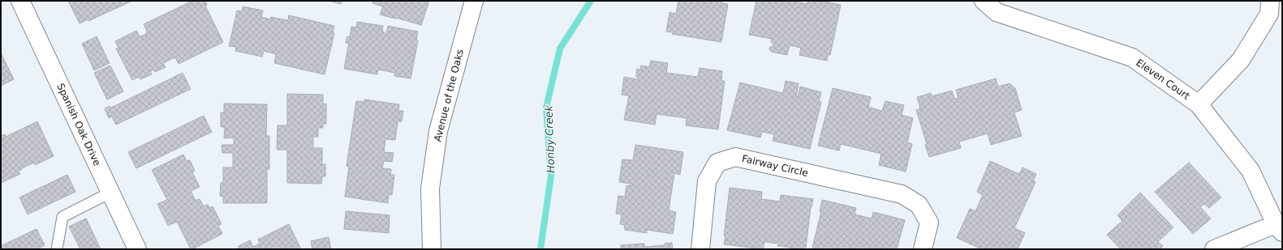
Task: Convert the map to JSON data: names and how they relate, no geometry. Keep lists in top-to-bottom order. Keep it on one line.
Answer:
{"streets":{"street":["Eleven Court","Avenue of the Oaks","Spanish Oak Drive","Fairway Circle"]},"water":["Honby Creek"]}
